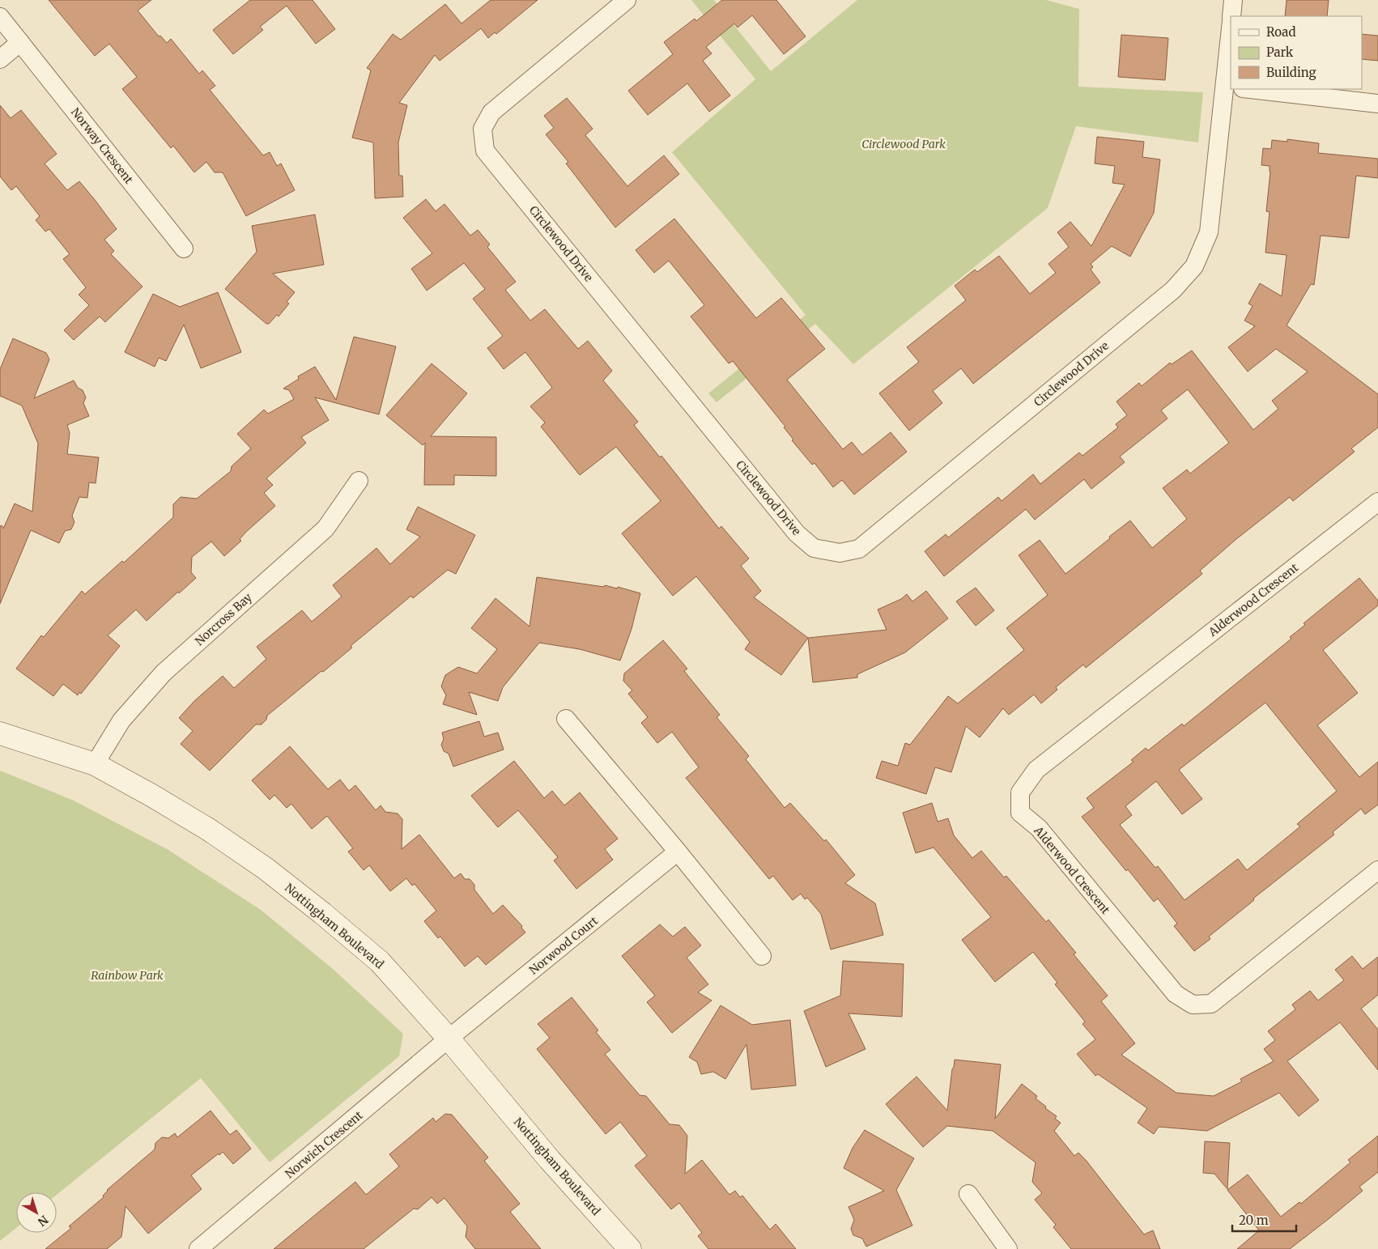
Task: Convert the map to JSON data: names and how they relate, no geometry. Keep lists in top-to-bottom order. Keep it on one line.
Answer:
{"streets":{"street":["Norway Crescent","Circlewood Drive","Alderwood Crescent","Norcross Bay","Nottingham Boulevard","Norwood Court","Norwich Crescent"]},"crossings":[["Norcross Bay","Nottingham Boulevard"],["Nottingham Boulevard","Norwood Court"],["Nottingham Boulevard","Norwich Crescent"],["Norwood Court","Norwich Crescent"]],"parks":["Circlewood Park","Rainbow Park"],"legend":["Road","Park","Building"],"scale_bar":"20 m","north":"bottom right"}
